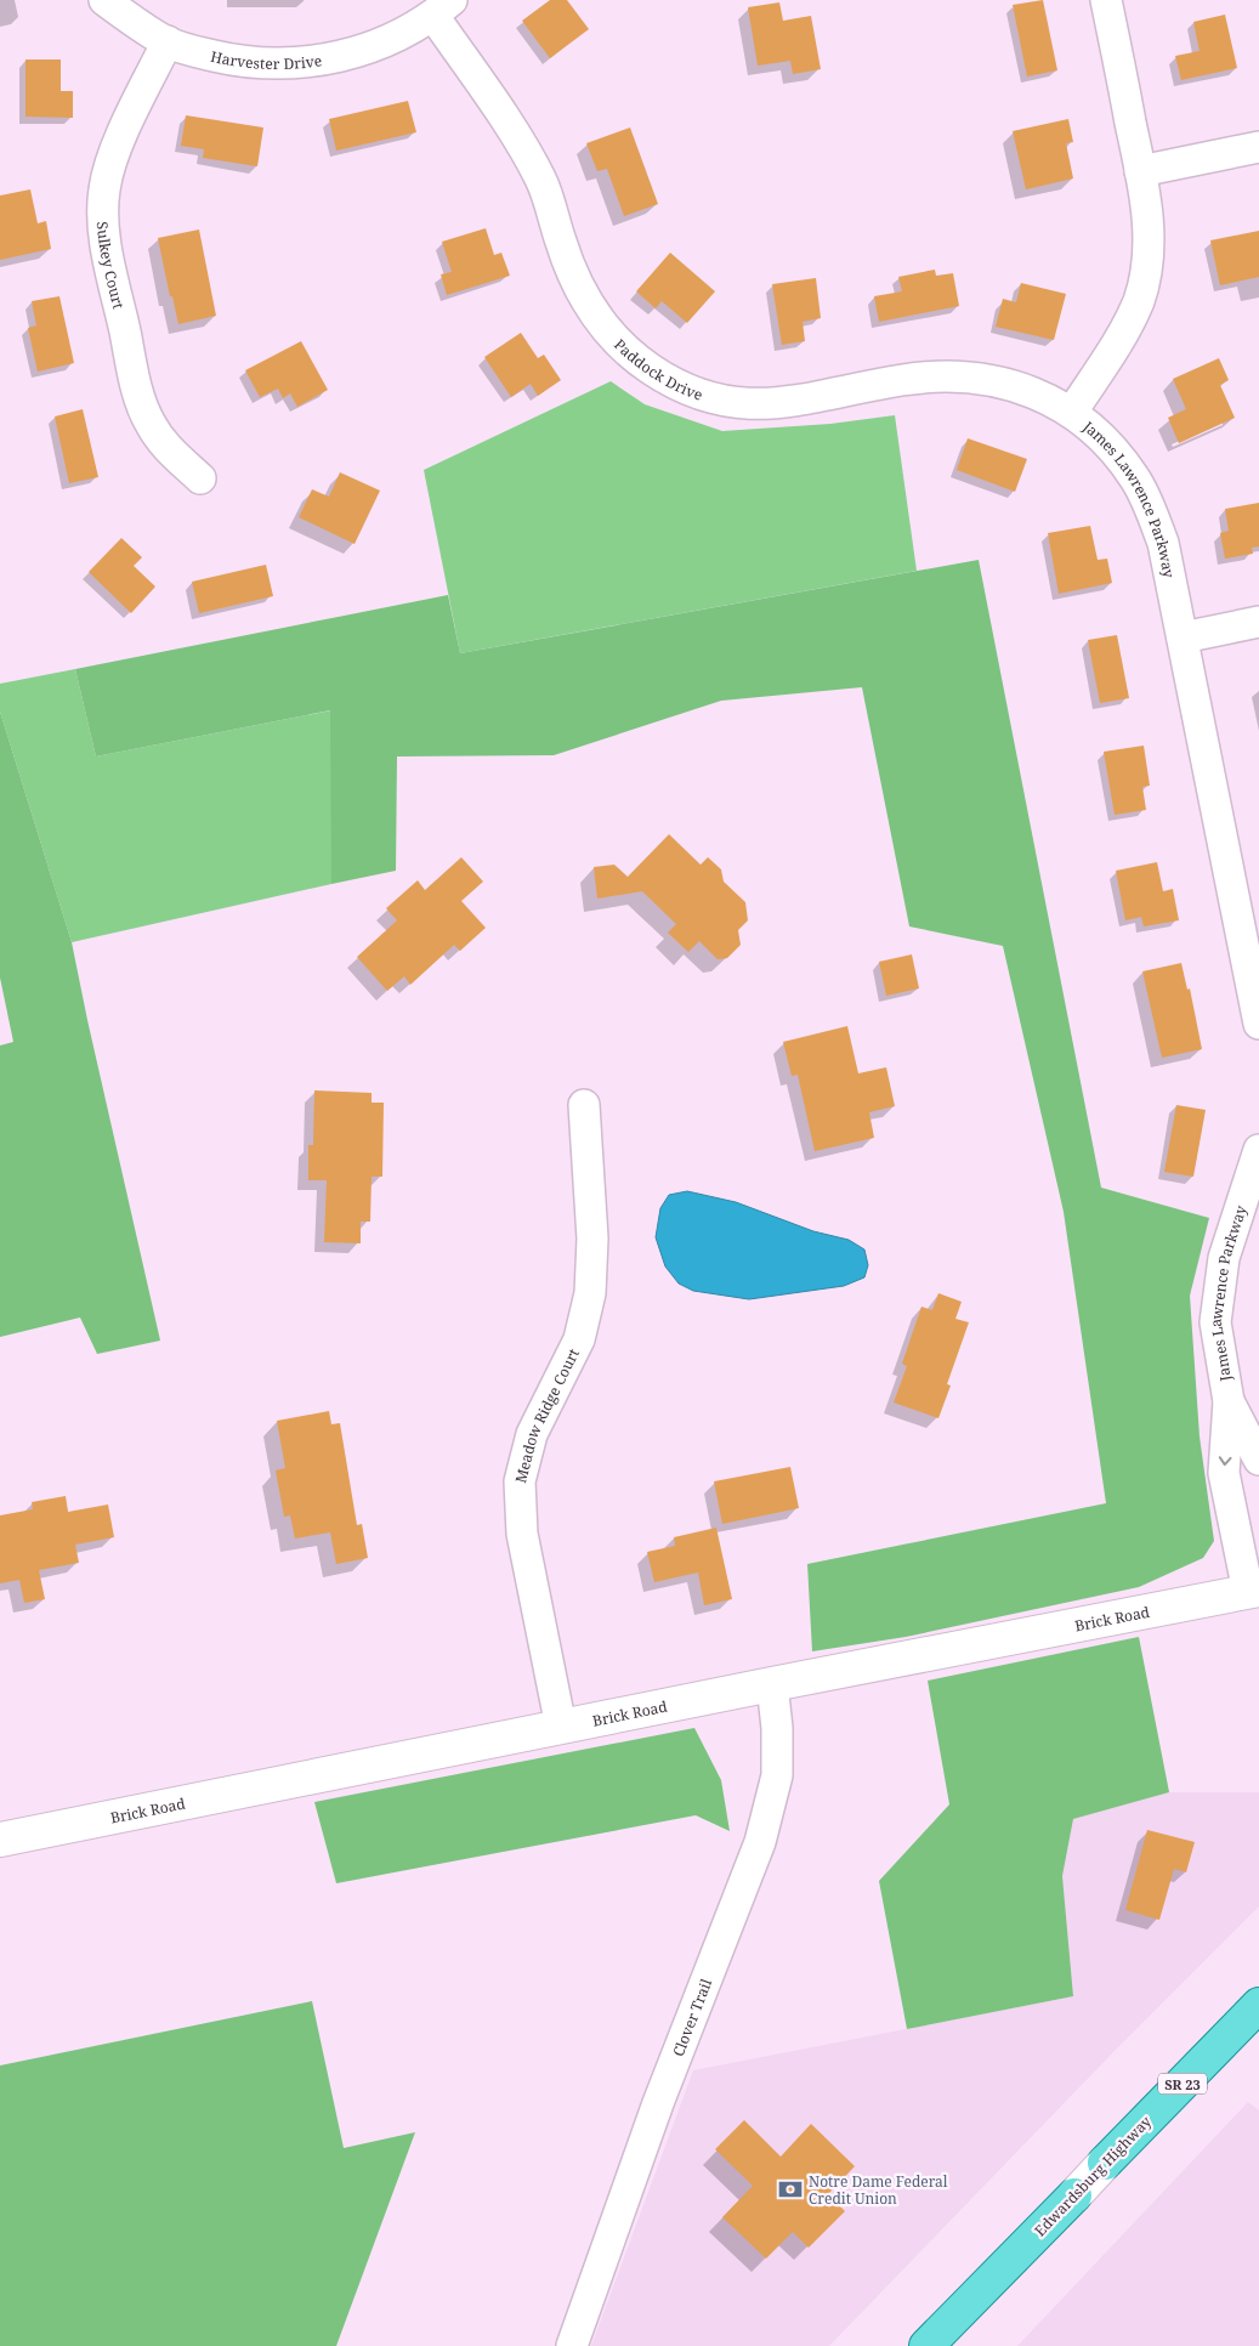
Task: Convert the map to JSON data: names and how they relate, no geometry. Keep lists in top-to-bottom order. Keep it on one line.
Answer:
{"streets":{"main road":["SR 23","Edwardsburg Highway"],"street":["Harvester Drive","Sulkey Court","Paddock Drive","James Lawrence Parkway","Meadow Ridge Court","Brick Road","Clover Trail"]},"crossings":[["Harvester Drive","Sulkey Court"],["Harvester Drive","Paddock Drive"],["Paddock Drive","James Lawrence Parkway"],["James Lawrence Parkway","Brick Road"],["Meadow Ridge Court","Brick Road"],["Brick Road","Clover Trail"]],"places":{"bank":["Notre Dame Federal Credit Union"]}}
